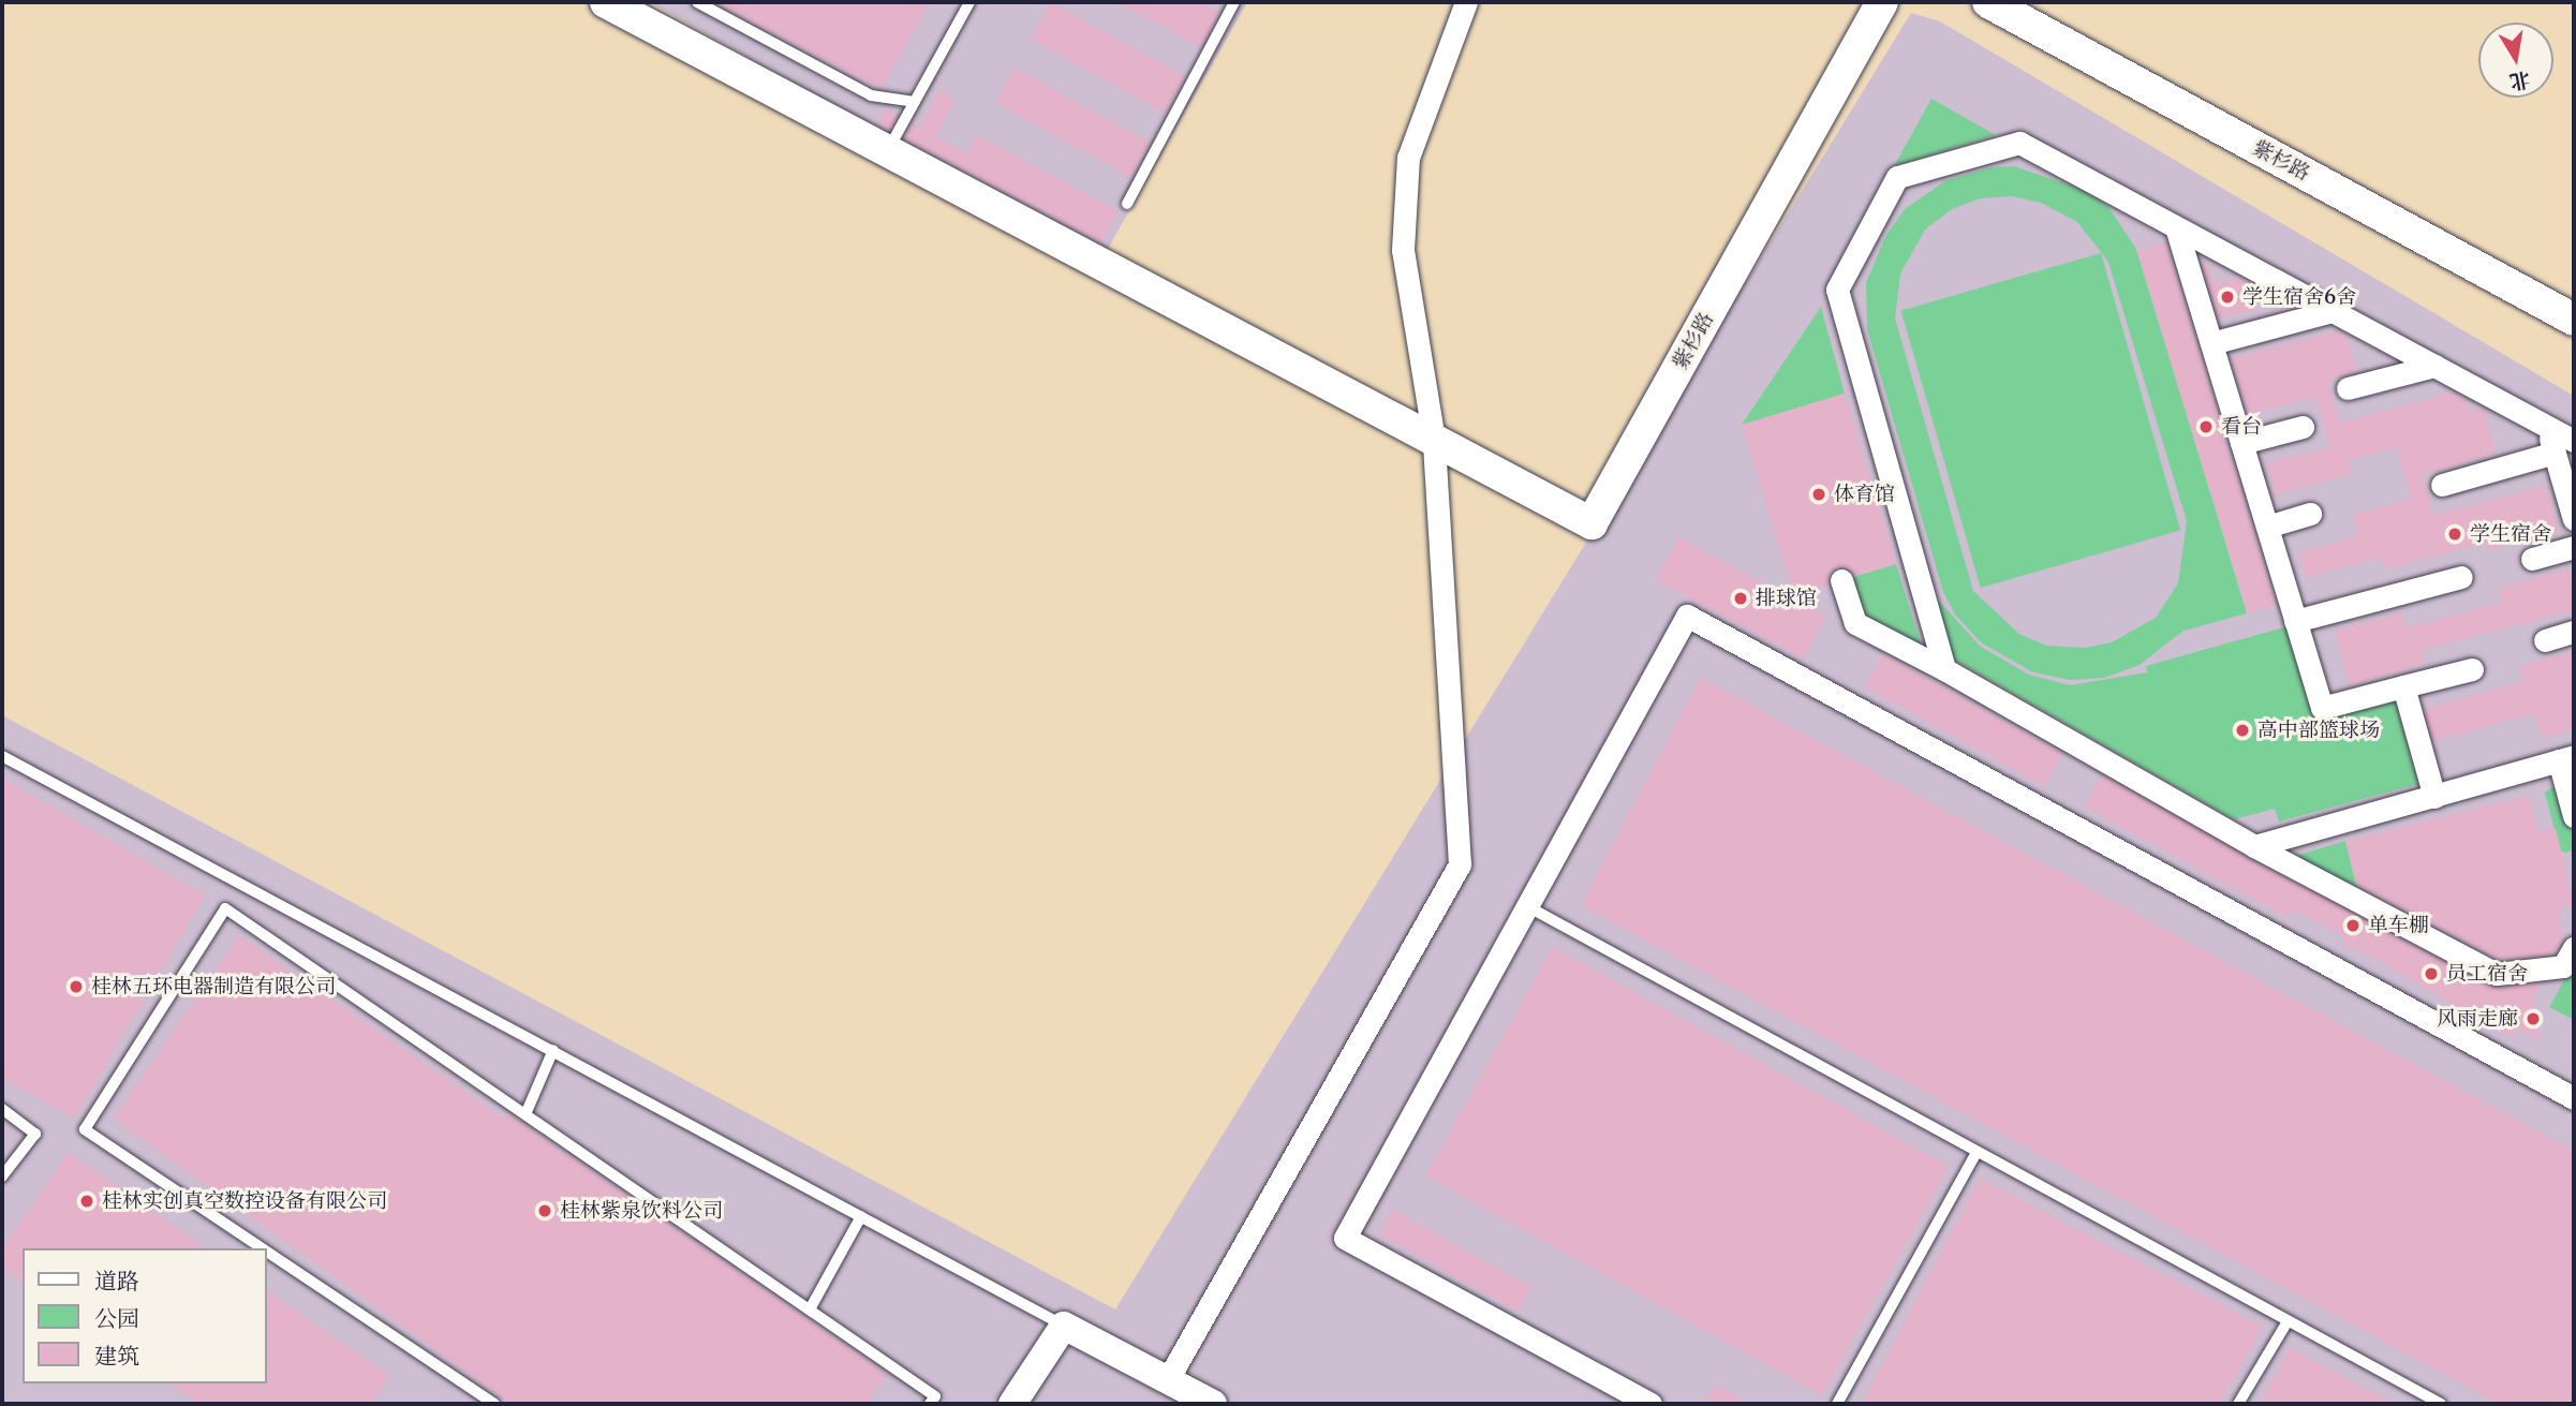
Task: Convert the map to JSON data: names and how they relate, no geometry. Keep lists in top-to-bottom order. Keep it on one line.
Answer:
{"streets":{"main road":["紫杉路"]},"places":["学生宿舍6舍","看台","体育馆","学生宿舍","排球馆","高中部篮球场","单车棚","员工宿舍","桂林五环电器制造有限公司","风雨走廊","桂林实创真空数控设备有限公司","桂林紫泉饮料公司"],"legend":["道路","公园","建筑"],"north":"bottom"}
